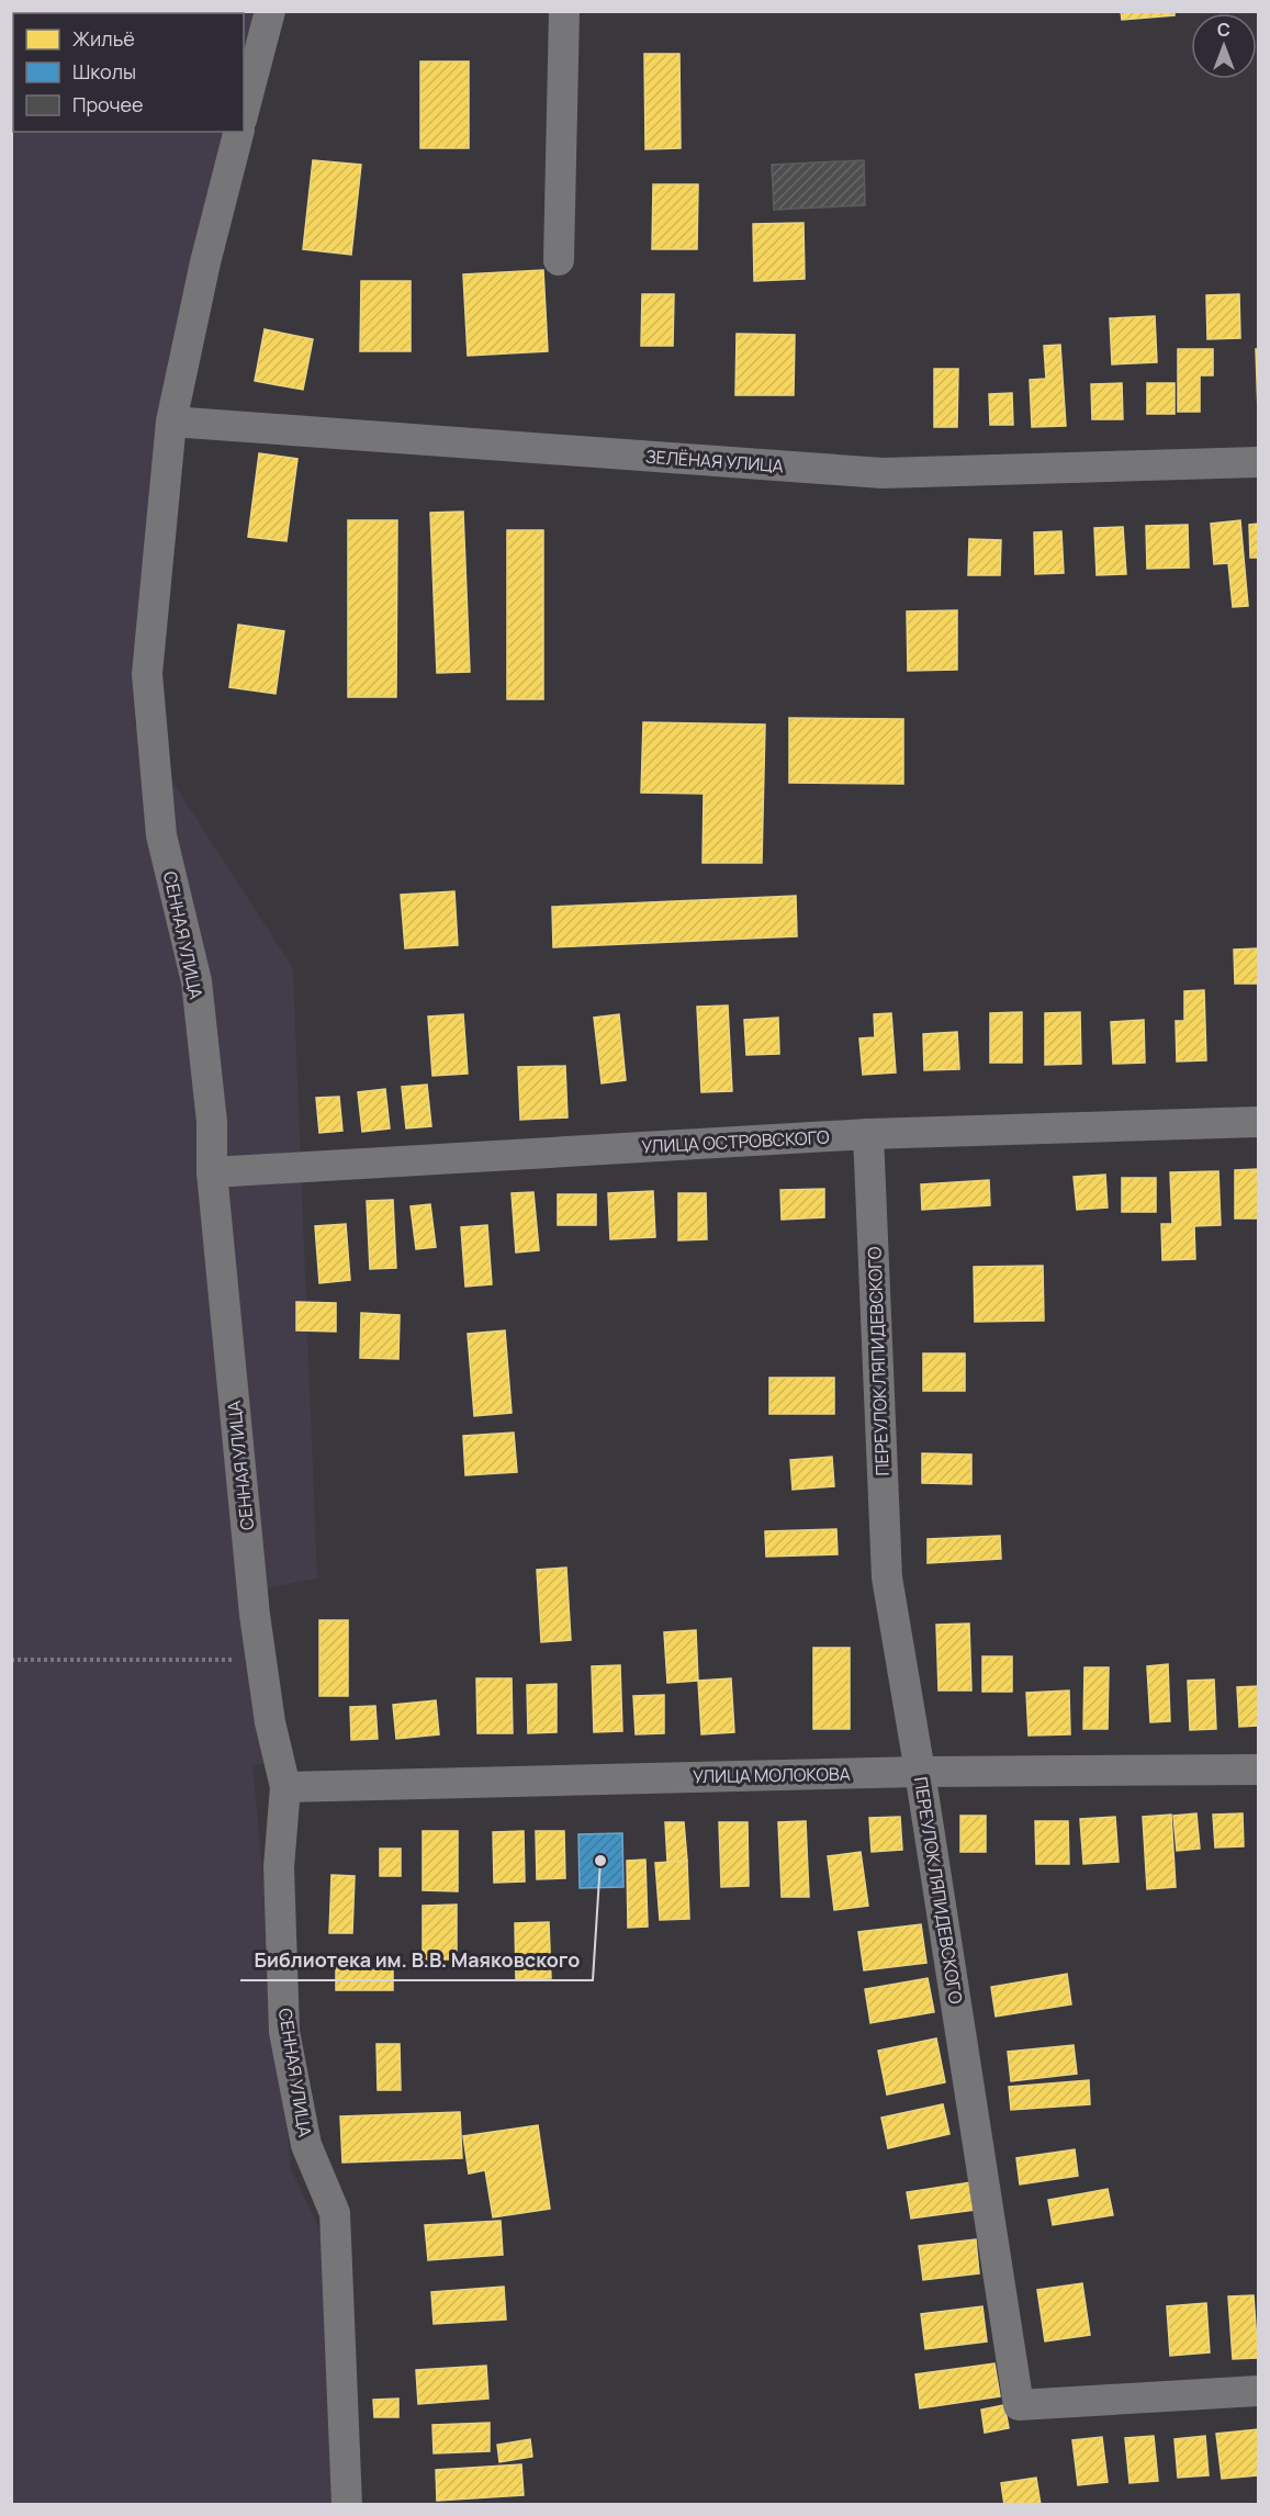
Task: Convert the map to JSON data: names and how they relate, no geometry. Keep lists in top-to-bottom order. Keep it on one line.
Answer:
{"streets":{"street":["ЗЕЛЁНАЯ УЛИЦА","СЕННАЯ УЛИЦА","УЛИЦА ОСТРОВСКОГО","ПЕРЕУЛОК ЛЯПИДЕВСКОГО","УЛИЦА МОЛОКОВА"]},"crossings":[["ЗЕЛЁНАЯ УЛИЦА","СЕННАЯ УЛИЦА"],["СЕННАЯ УЛИЦА","УЛИЦА ОСТРОВСКОГО"],["СЕННАЯ УЛИЦА","УЛИЦА МОЛОКОВА"],["УЛИЦА ОСТРОВСКОГО","ПЕРЕУЛОК ЛЯПИДЕВСКОГО"],["ПЕРЕУЛОК ЛЯПИДЕВСКОГО","УЛИЦА МОЛОКОВА"]],"places":["Библиотека им. В.В. Маяковского"],"legend":["Жильё","Школы","Прочее"],"north":"top"}
